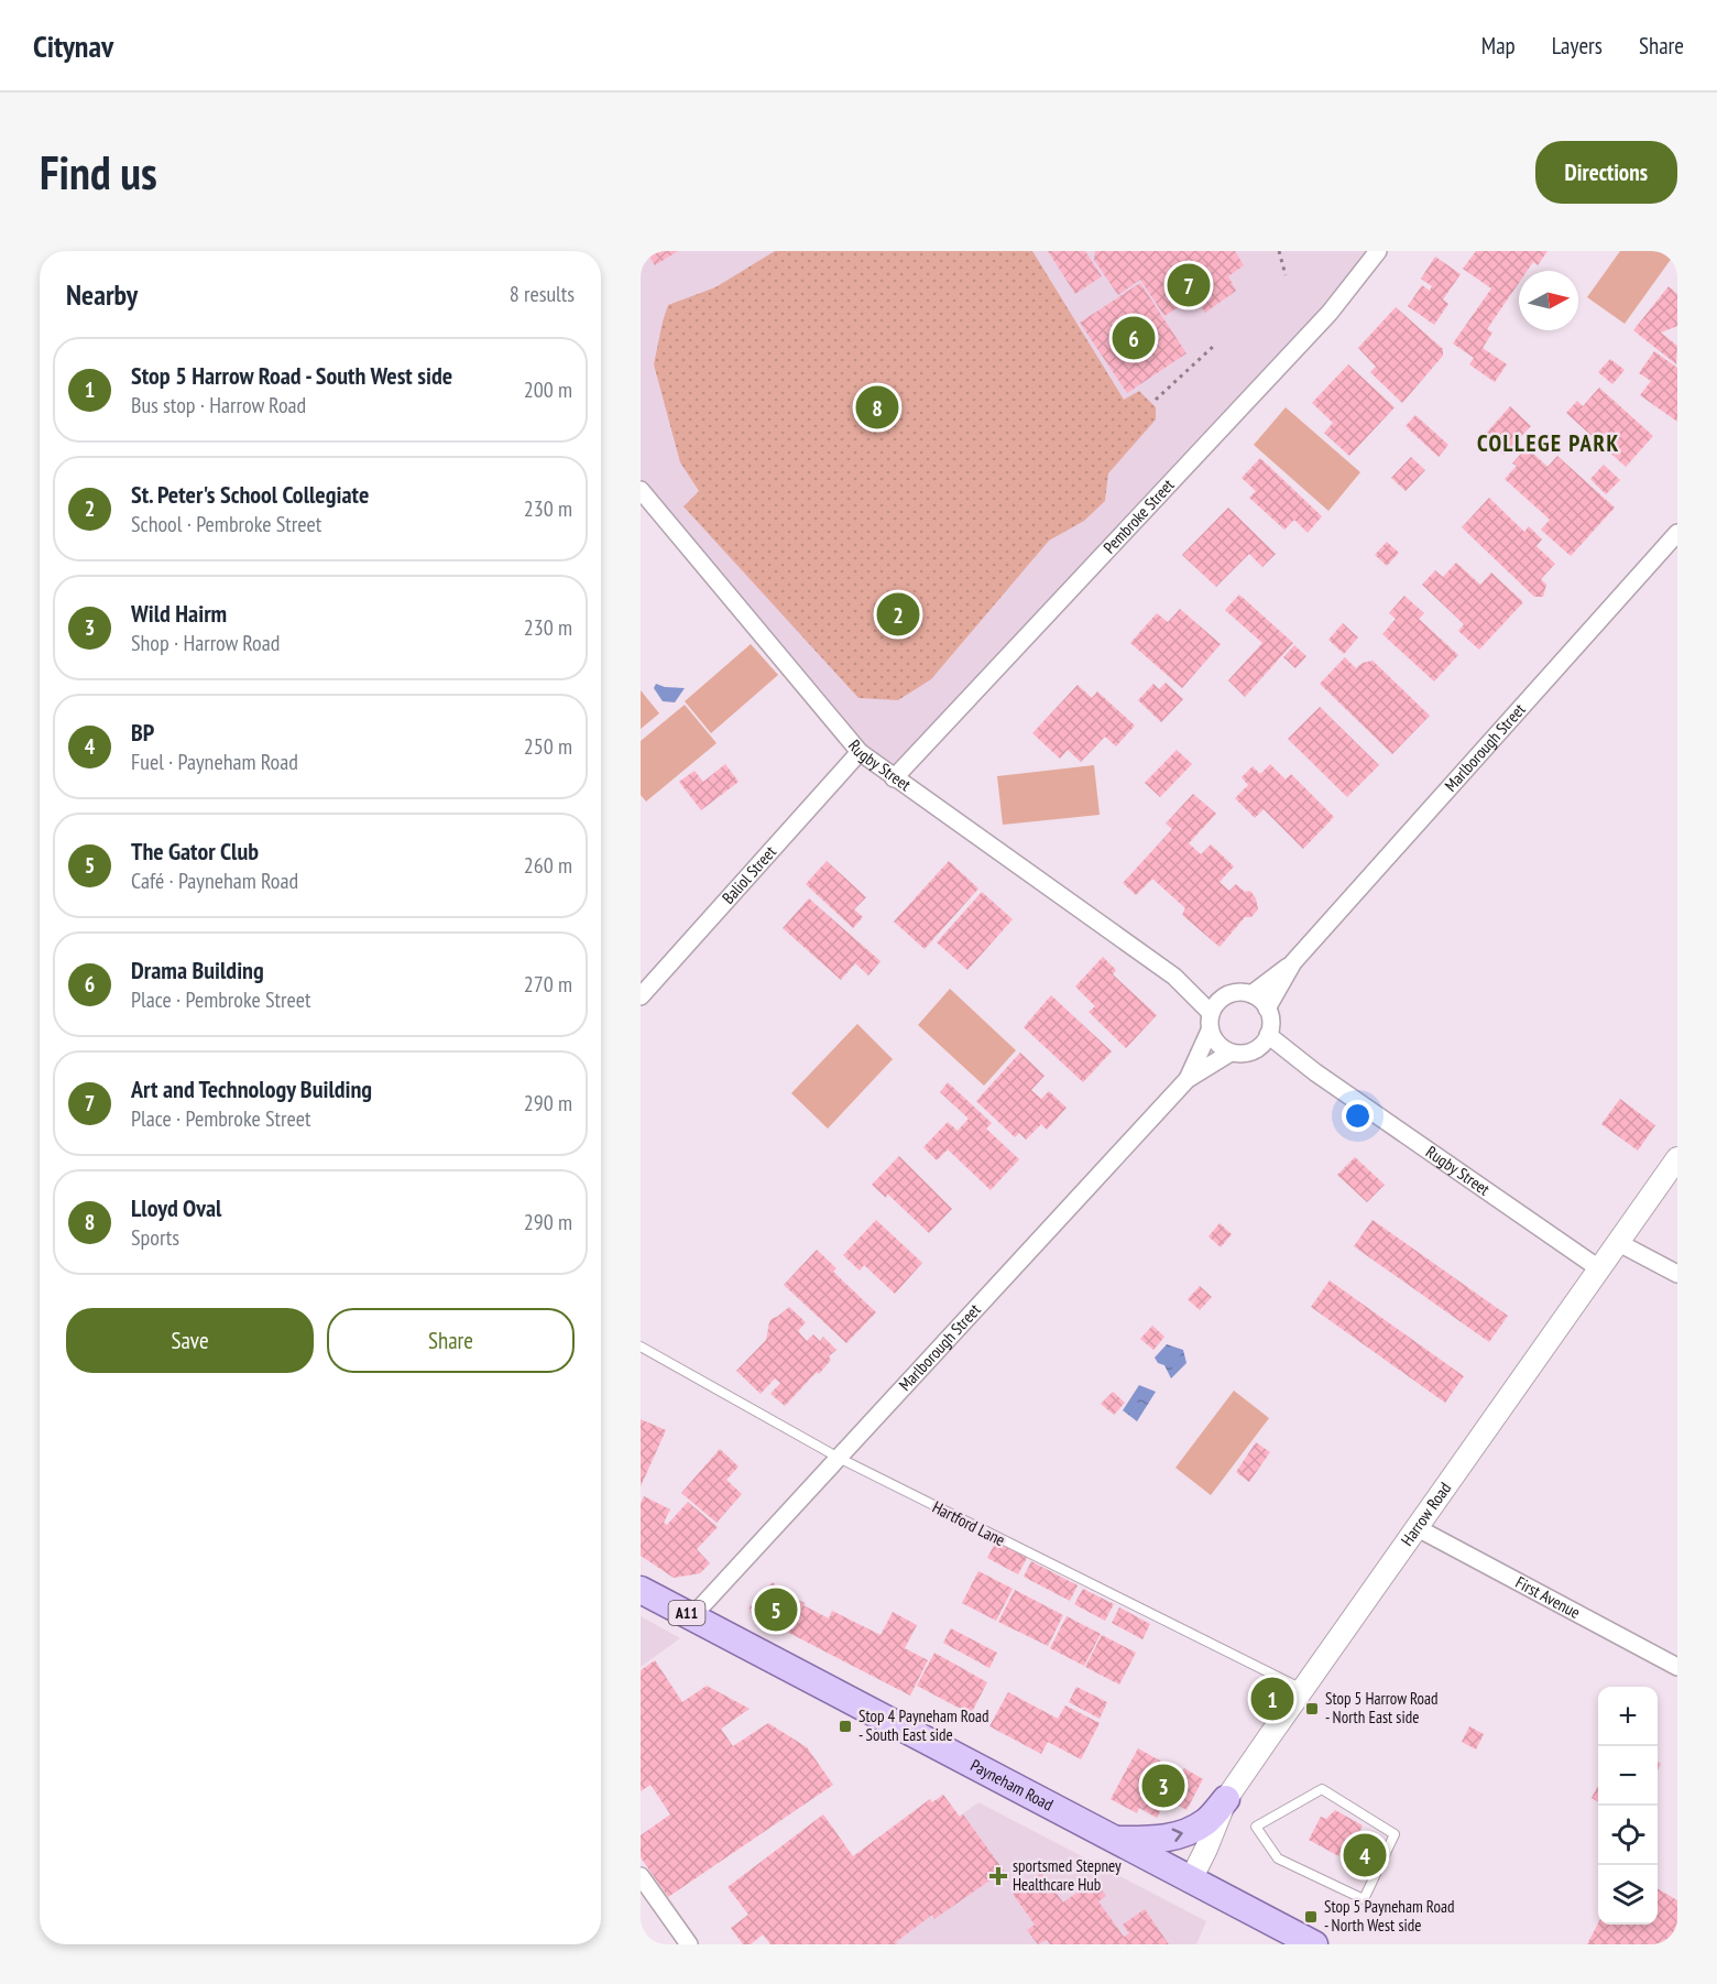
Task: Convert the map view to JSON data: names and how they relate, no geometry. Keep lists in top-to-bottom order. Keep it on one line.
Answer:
{"streets":{"main road":["A11","Payneham Road"],"street":["Pembroke Street","Marlborough Street","Rugby Street","Baliol Street","Harrow Road","First Avenue"],"lane":["Hartford Lane"]},"crossings":[["Pembroke Street","Rugby Street"],["Marlborough Street","Rugby Street"],["Marlborough Street","Hartford Lane"],["Marlborough Street","Payneham Road"],["Rugby Street","Baliol Street"],["Rugby Street","Harrow Road"],["Harrow Road","Hartford Lane"],["Harrow Road","First Avenue"],["Harrow Road","Payneham Road"]],"districts":["COLLEGE PARK"],"places":{"transit":["Stop 5 Harrow Road - North East side","Stop 4 Payneham Road - South East side","Stop 5 Payneham Road - North West side"],"health":["sportsmed Stepney Healthcare Hub"]},"north":"right","page":{"header":"Citynav","nav":["Map","Layers","Share"],"buttons":["Directions",["Save","Share"]],"title":"Find us","heading":["Nearby","8 results"],"pins":["7","6","8","2","5","1","3","4"],"list":[{"mark":"1","name":"Stop 5 Harrow Road - South West side","note":"Bus stop · Harrow Road","value":"200 m"},{"mark":"2","name":"St. Peter's School Collegiate","note":"School · Pembroke Street","value":"230 m"},{"mark":"3","name":"Wild Hairm","note":"Shop · Harrow Road","value":"230 m"},{"mark":"4","name":"BP","note":"Fuel · Payneham Road","value":"250 m"},{"mark":"5","name":"The Gator Club","note":"Café · Payneham Road","value":"260 m"},{"mark":"6","name":"Drama Building","note":"Place · Pembroke Street","value":"270 m"},{"mark":"7","name":"Art and Technology Building","note":"Place · Pembroke Street","value":"290 m"},{"mark":"8","name":"Lloyd Oval","note":"Sports","value":"290 m"}],"map_buttons":["+","−"]}}
